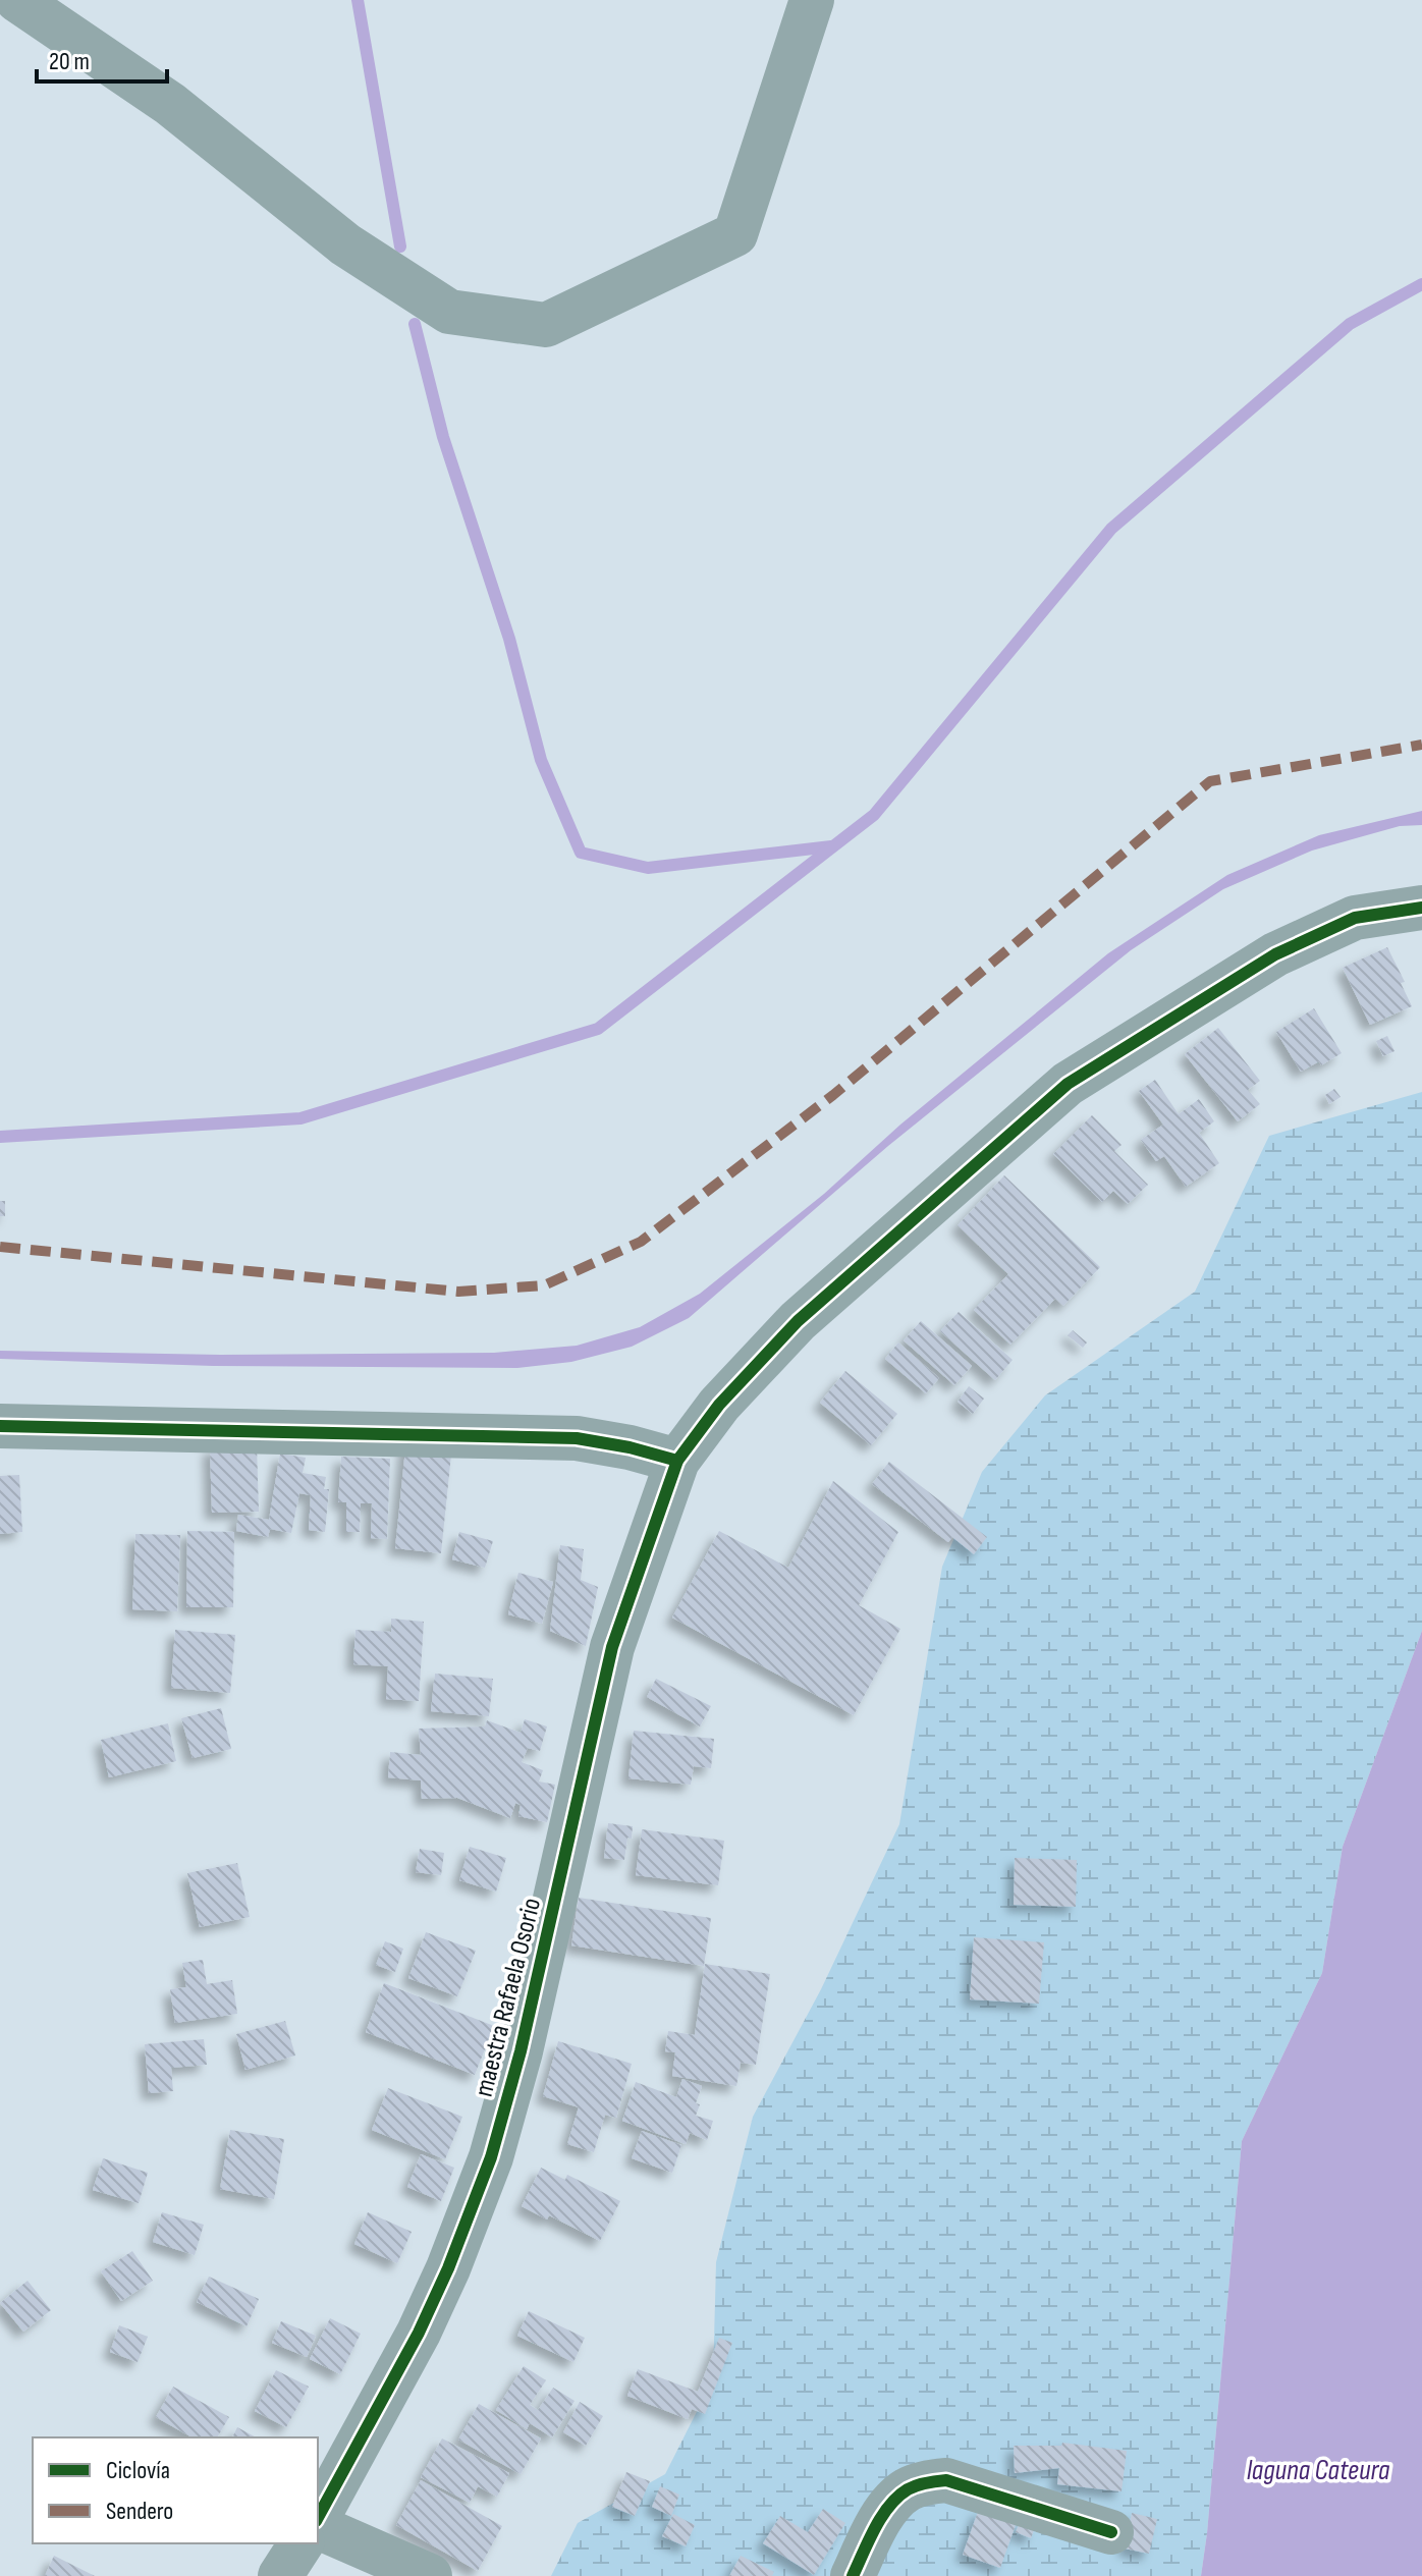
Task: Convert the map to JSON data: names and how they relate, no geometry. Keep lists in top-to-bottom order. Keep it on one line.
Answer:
{"streets":{"street":["maestra Rafaela Osorio"]},"water":["laguna Cateura"],"legend":["Ciclovía","Sendero"],"scale_bar":"20 m"}
